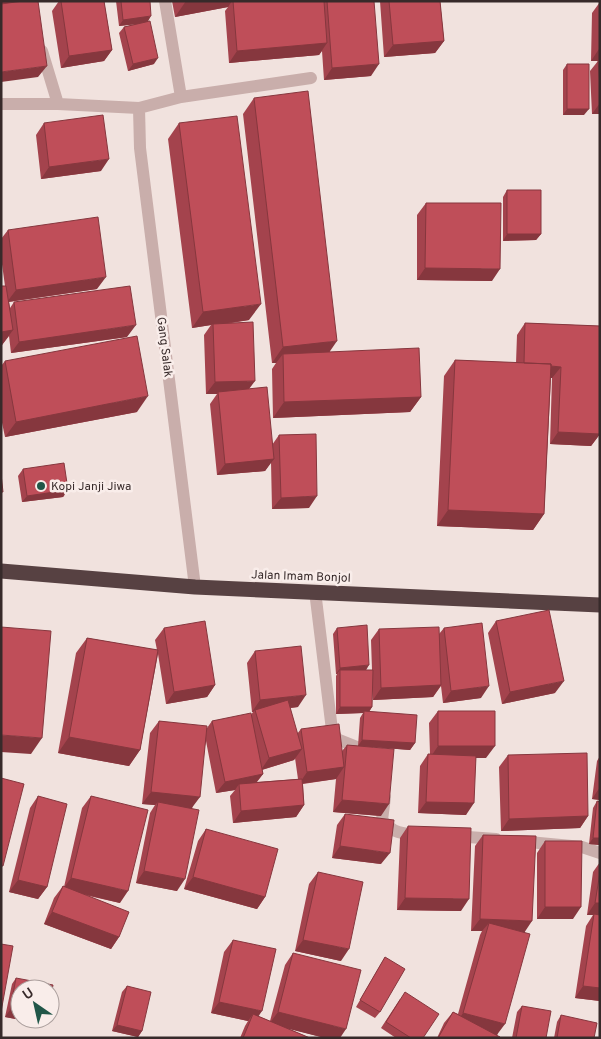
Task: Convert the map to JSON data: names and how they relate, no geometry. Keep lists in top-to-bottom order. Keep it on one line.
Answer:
{"streets":{"highway":["Jalan Imam Bonjol"],"street":["Gang Salak"]},"crossings":[["Gang Salak","Jalan Imam Bonjol"]],"places":["Kopi Janji Jiwa"],"north":"top left"}
